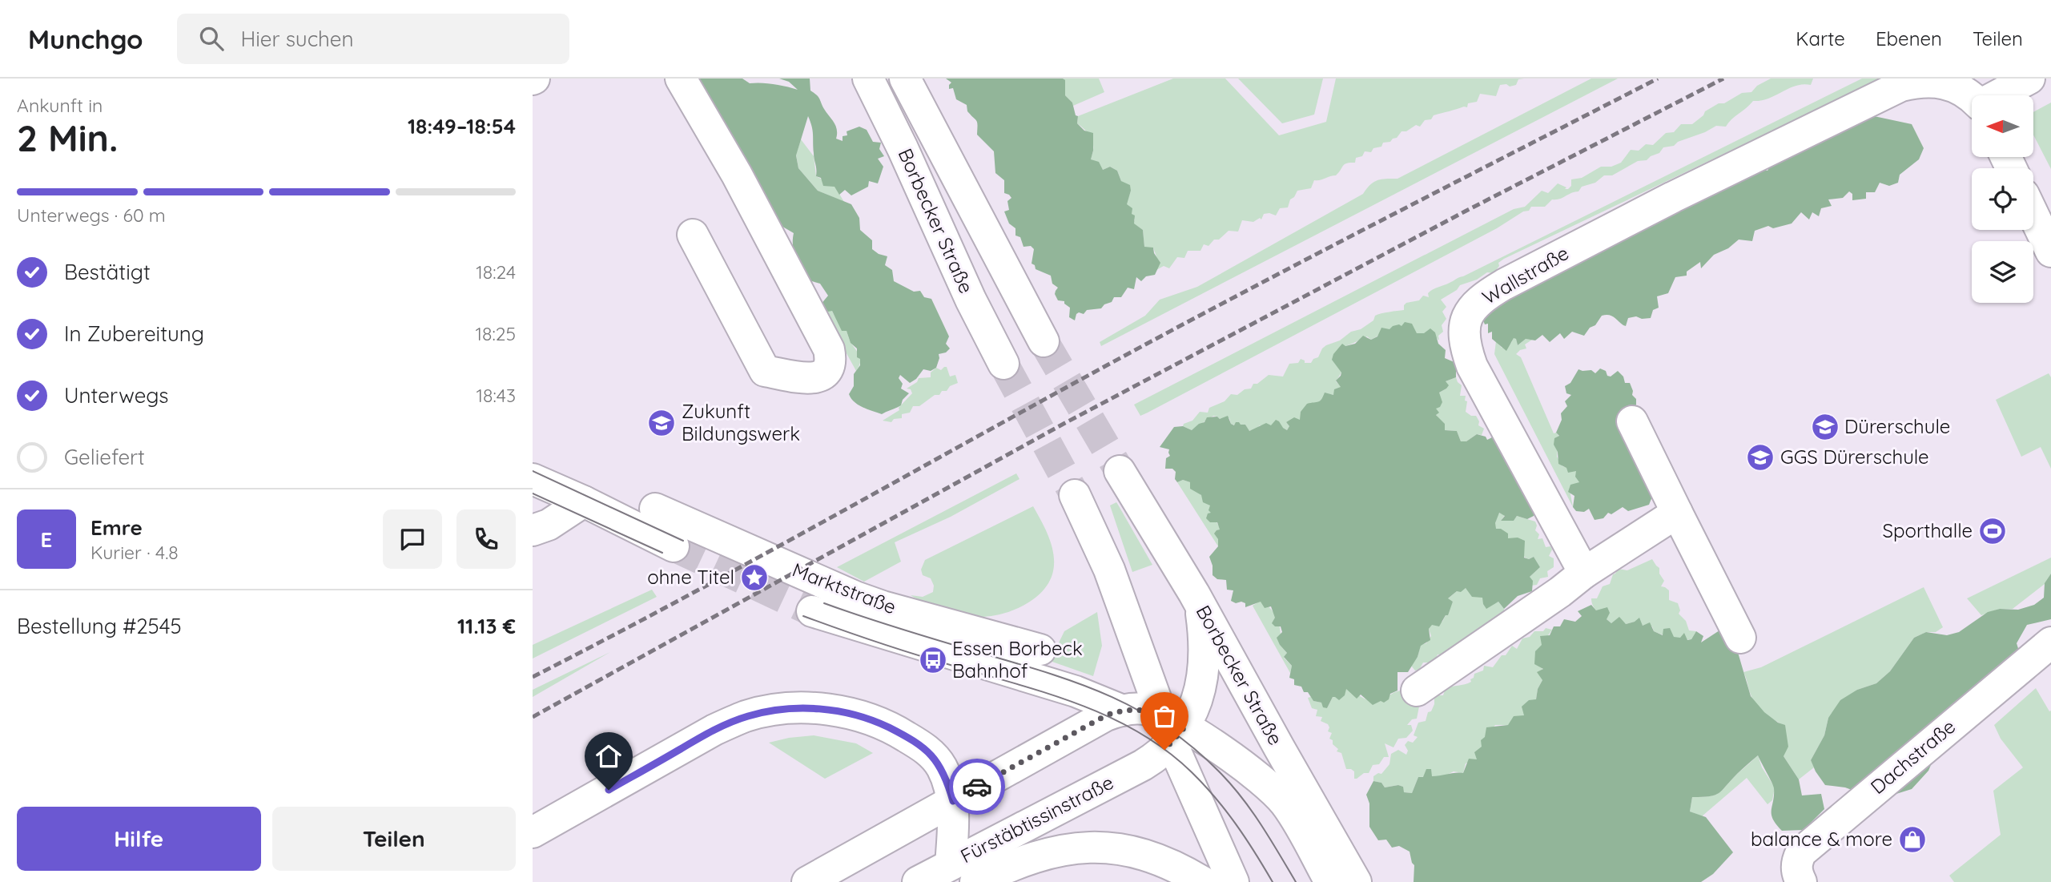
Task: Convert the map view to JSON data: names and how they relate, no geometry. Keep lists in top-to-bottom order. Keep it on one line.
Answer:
{"streets":{"street":["Borbecker Straße","Wallstraße","Marktstraße","Dachstraße","Fürstäbtissinstraße"]},"crossings":[["Borbecker Straße","Fürstäbtissinstraße"]],"places":{"school or university":["Zukunft Bildungswerk","Dürerschule","GGS Dürerschule"],"sports":["Sporthalle"],"place":["ohne Titel"],"bus stop":["Essen Borbeck Bahnhof"],"shop":["balance & more"]},"north":"left","page":{"header":"Munchgo","search":"Hier suchen","nav":["Karte","Ebenen","Teilen"],"heading":["2 Min.","Ankunft in","18:49–18:54"],"panel":["Emre","Kurier · 4.8","Bestellung #2545","11.13 €"],"bar":"Unterwegs · 60 m","list":[["Bestätigt","18:24"],["In Zubereitung","18:25"],["Unterwegs","18:43"],"Geliefert"],"round":"E","buttons":["Hilfe","Teilen"]}}
